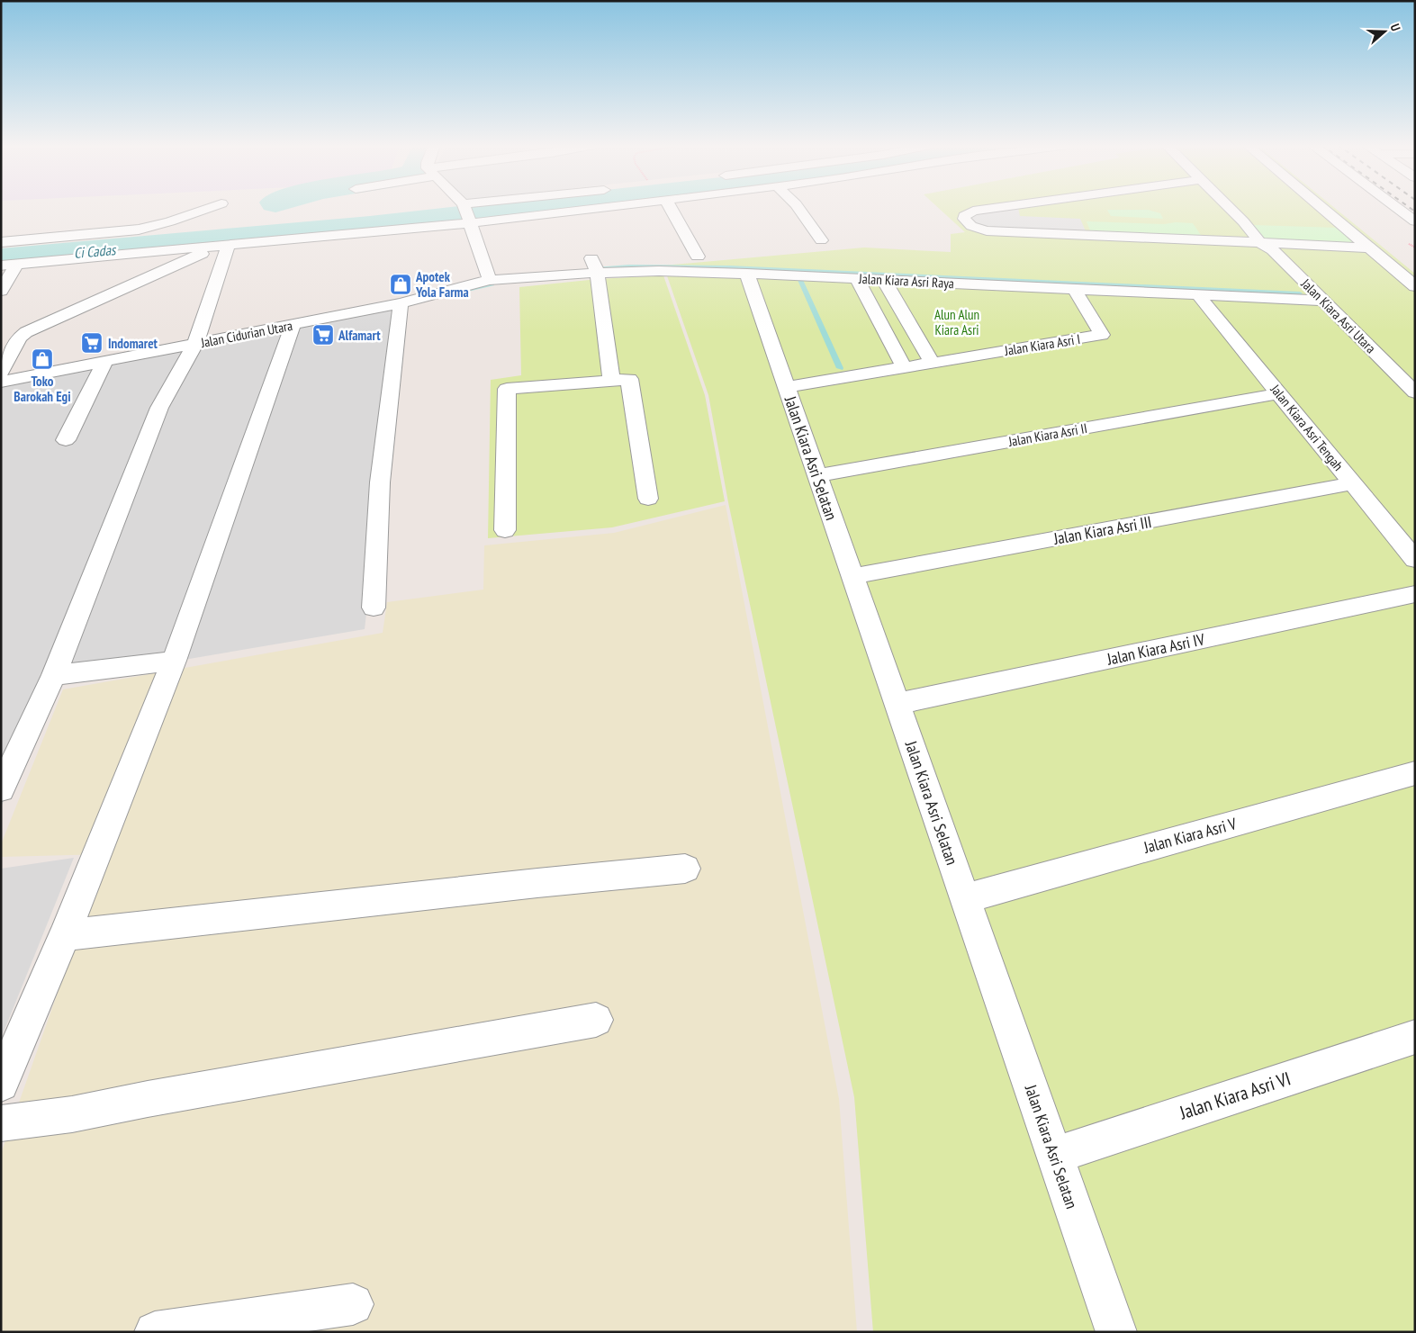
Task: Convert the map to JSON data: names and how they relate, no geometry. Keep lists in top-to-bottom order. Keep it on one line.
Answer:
{"streets":{"street":["Jalan Kiara Asri Raya","Jalan Kiara Asri Utara","Jalan Cidurian Utara","Jalan Kiara Asri I","Jalan Kiara Asri Tengah","Jalan Kiara Asri II","Jalan Kiara Asri Selatan","Jalan Kiara Asri III","Jalan Kiara Asri IV","Jalan Kiara Asri V","Jalan Kiara Asri VI"]},"crossings":[["Jalan Kiara Asri Raya","Jalan Kiara Asri Utara"],["Jalan Kiara Asri Raya","Jalan Cidurian Utara"],["Jalan Kiara Asri Raya","Jalan Kiara Asri I"],["Jalan Kiara Asri Raya","Jalan Kiara Asri Tengah"],["Jalan Kiara Asri Raya","Jalan Kiara Asri Selatan"],["Jalan Kiara Asri I","Jalan Kiara Asri Selatan"],["Jalan Kiara Asri Tengah","Jalan Kiara Asri II"],["Jalan Kiara Asri Tengah","Jalan Kiara Asri III"],["Jalan Kiara Asri II","Jalan Kiara Asri Selatan"],["Jalan Kiara Asri Selatan","Jalan Kiara Asri III"],["Jalan Kiara Asri Selatan","Jalan Kiara Asri IV"],["Jalan Kiara Asri Selatan","Jalan Kiara Asri V"],["Jalan Kiara Asri Selatan","Jalan Kiara Asri VI"]],"water":["Ci Cadas"],"parks":["Alun Alun Kiara Asri"],"places":{"shop":["Apotek Yola Farma","Toko Barokah Egi"],"supermarket":["Alfamart","Indomaret"]},"north":"right"}
